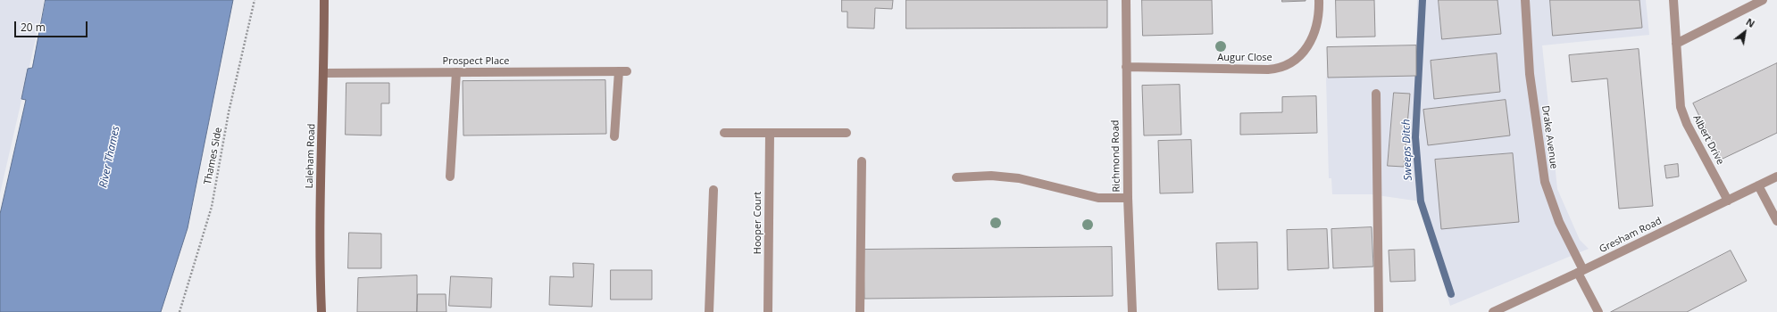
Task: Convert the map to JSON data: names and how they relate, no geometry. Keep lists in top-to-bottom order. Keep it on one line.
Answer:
{"streets":{"main road":["Laleham Road"],"street":["Augur Close","Prospect Place","Drake Avenue","Albert Drive","Richmond Road","Hooper Court","Gresham Road"],"path":["Thames Side"]},"crossings":[["Augur Close","Richmond Road"],["Prospect Place","Laleham Road"],["Drake Avenue","Gresham Road"],["Albert Drive","Gresham Road"]],"water":["Sweeps Ditch","River Thames"],"scale_bar":"20 m","north":"top right"}
